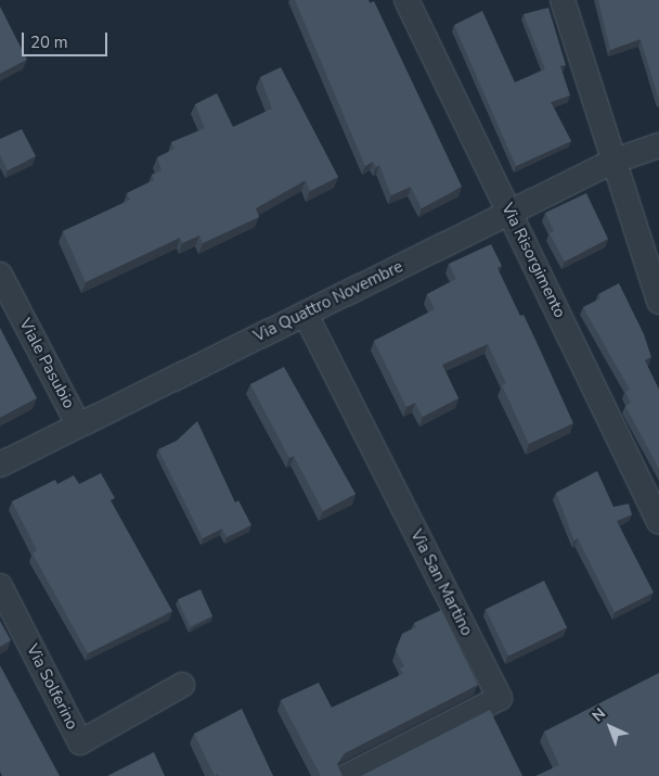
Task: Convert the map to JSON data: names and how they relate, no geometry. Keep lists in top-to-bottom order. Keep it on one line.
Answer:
{"streets":{"street":["Via Risorgimento","Via Quattro Novembre","Viale Pasubio","Via San Martino","Via Solferino"]},"crossings":[["Via Risorgimento","Via Quattro Novembre"],["Via Quattro Novembre","Viale Pasubio"],["Via Quattro Novembre","Via San Martino"]],"scale_bar":"20 m","north":"top left"}
